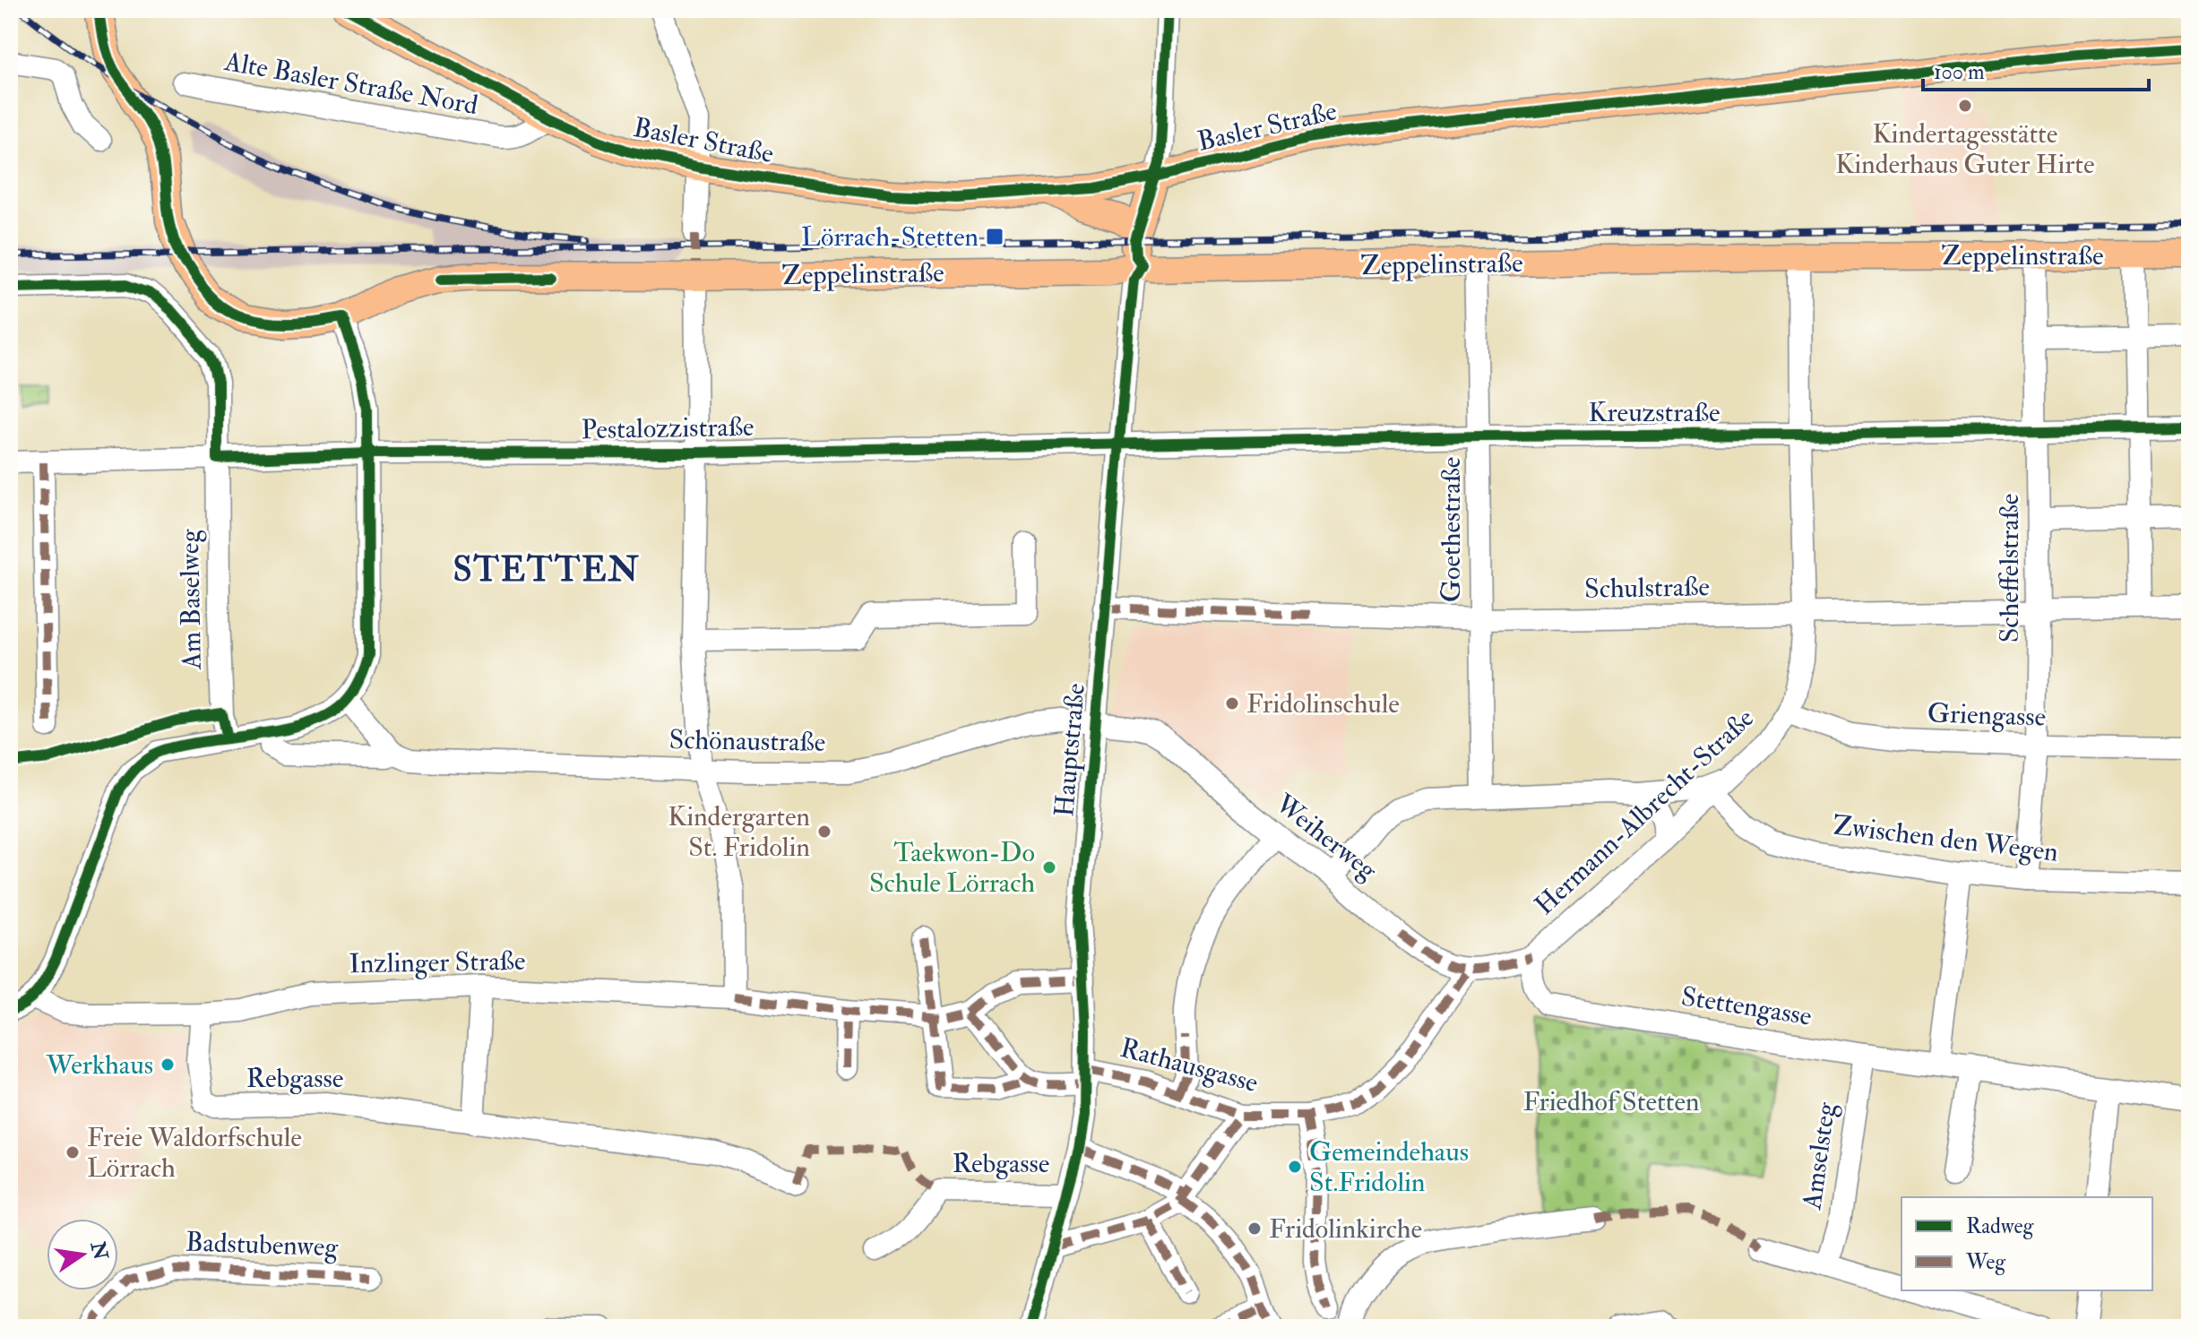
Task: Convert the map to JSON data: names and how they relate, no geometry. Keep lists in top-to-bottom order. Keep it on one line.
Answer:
{"streets":{"main road":["Basler Straße","Zeppelinstraße","Hauptstraße"],"street":["Alte Basler Straße Nord","Kreuzstraße","Pestalozzistraße","Goethestraße","Scheffelstraße","Schulstraße","Am Baselweg","Griengasse","Schönaustraße","Hermann-Albrecht-Straße","Weiherweg","Zwischen den Wegen","Inzlinger Straße","Stettengasse","Rathausgasse","Rebgasse","Amselsteg","Badstubenweg"]},"crossings":[["Alte Basler Straße Nord","Basler Straße"],["Basler Straße","Hauptstraße"],["Zeppelinstraße","Goethestraße"],["Zeppelinstraße","Scheffelstraße"],["Zeppelinstraße","Hauptstraße"],["Zeppelinstraße","Hermann-Albrecht-Straße"],["Kreuzstraße","Pestalozzistraße"],["Kreuzstraße","Goethestraße"],["Kreuzstraße","Scheffelstraße"],["Kreuzstraße","Hauptstraße"],["Kreuzstraße","Hermann-Albrecht-Straße"],["Pestalozzistraße","Am Baselweg"],["Pestalozzistraße","Hauptstraße"],["Goethestraße","Schulstraße"],["Scheffelstraße","Schulstraße"],["Scheffelstraße","Griengasse"],["Scheffelstraße","Zwischen den Wegen"],["Schulstraße","Hauptstraße"],["Schulstraße","Hermann-Albrecht-Straße"],["Griengasse","Hermann-Albrecht-Straße"],["Schönaustraße","Hauptstraße"],["Schönaustraße","Weiherweg"],["Hauptstraße","Weiherweg"],["Hauptstraße","Inzlinger Straße"],["Hauptstraße","Rathausgasse"],["Hauptstraße","Rebgasse"],["Hermann-Albrecht-Straße","Weiherweg"],["Hermann-Albrecht-Straße","Zwischen den Wegen"],["Hermann-Albrecht-Straße","Stettengasse"],["Weiherweg","Stettengasse"],["Weiherweg","Rathausgasse"],["Inzlinger Straße","Rebgasse"],["Stettengasse","Amselsteg"]],"districts":["STETTEN"],"parks":["Friedhof Stetten"],"places":{"other":["Kindertagesstätte Kinderhaus Guter Hirte","Fridolinschule","Kindergarten St. Fridolin","Taekwon-Do Schule Lörrach","Werkhaus","Freie Waldorfschule Lörrach","Gemeindehaus St.Fridolin","Fridolinkirche"],"transit":["Lörrach-Stetten"]},"legend":["Radweg","Weg"],"scale_bar":"100 m","north":"right"}
